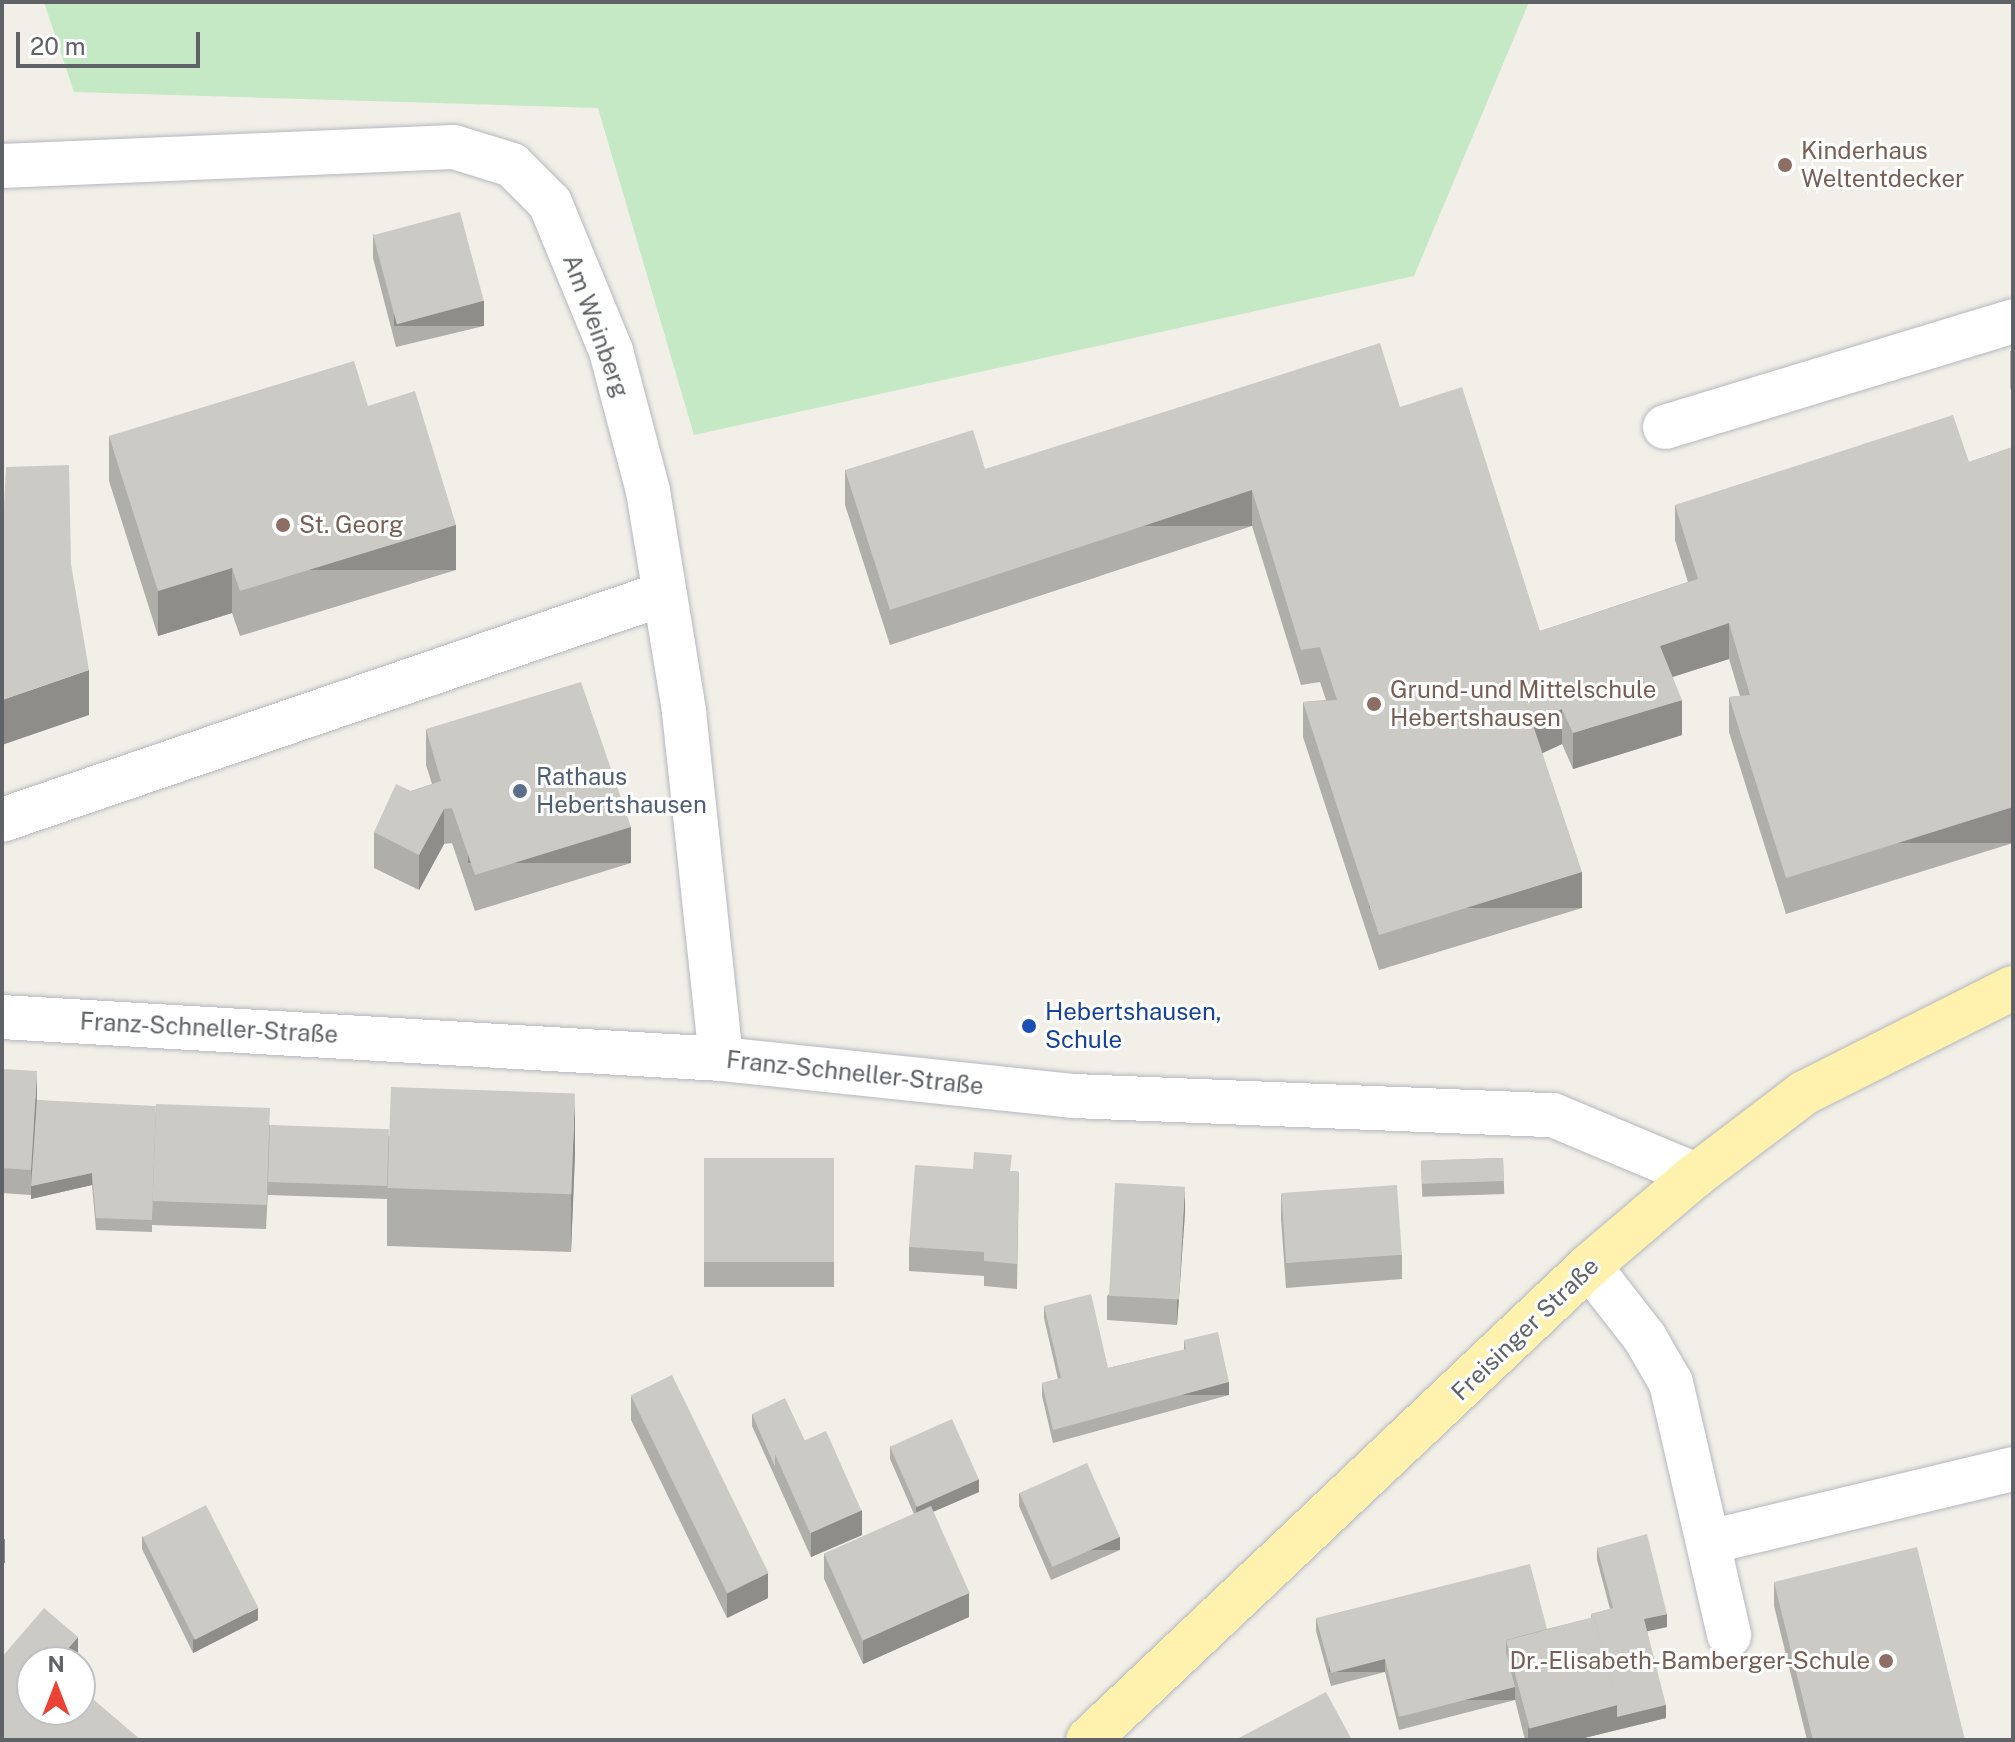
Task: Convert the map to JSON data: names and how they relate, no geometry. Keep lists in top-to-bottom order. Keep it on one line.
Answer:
{"streets":{"main road":["Freisinger Straße"],"street":["Am Weinberg","Franz-Schneller-Straße"]},"crossings":[["Am Weinberg","Franz-Schneller-Straße"],["Franz-Schneller-Straße","Freisinger Straße"]],"places":["Kinderhaus Weltentdecker","St. Georg","Grund- und Mittelschule Hebertshausen","Rathaus Hebertshausen","Hebertshausen, Schule","Dr.-Elisabeth-Bamberger-Schule"],"scale_bar":"20 m","north":"top"}
